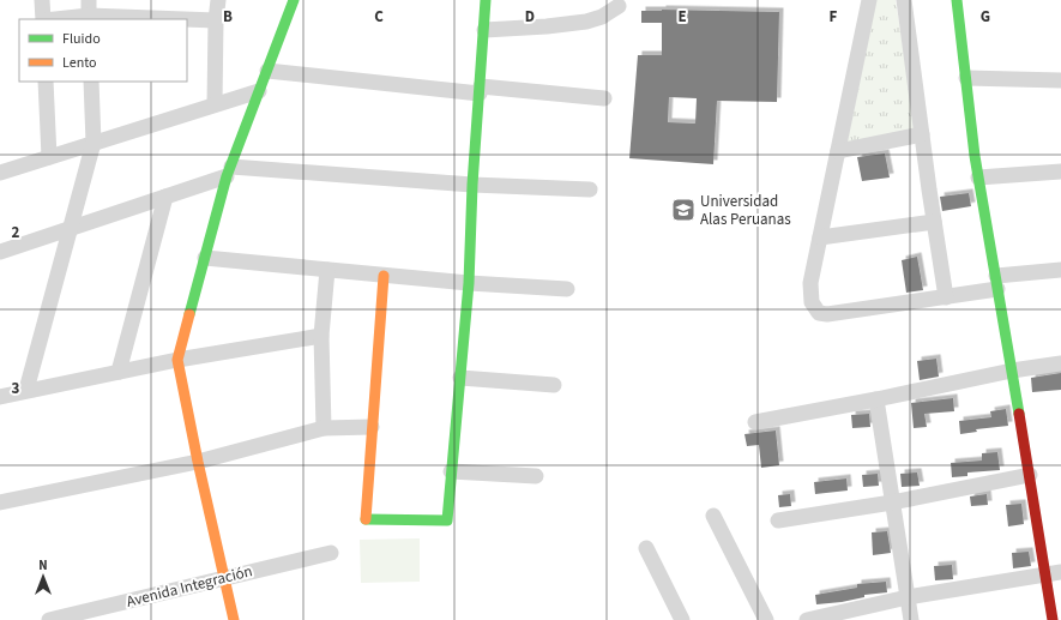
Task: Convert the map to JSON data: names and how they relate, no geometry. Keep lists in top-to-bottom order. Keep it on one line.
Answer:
{"streets":{"street":["Avenida Integración"]},"places":{"school or university":["Universidad Alas Peruanas"]},"legend":["Fluido","Lento"],"north":"top","grid":{"columns":["B","C","D","E","F","G"],"rows":["2","3"]}}
